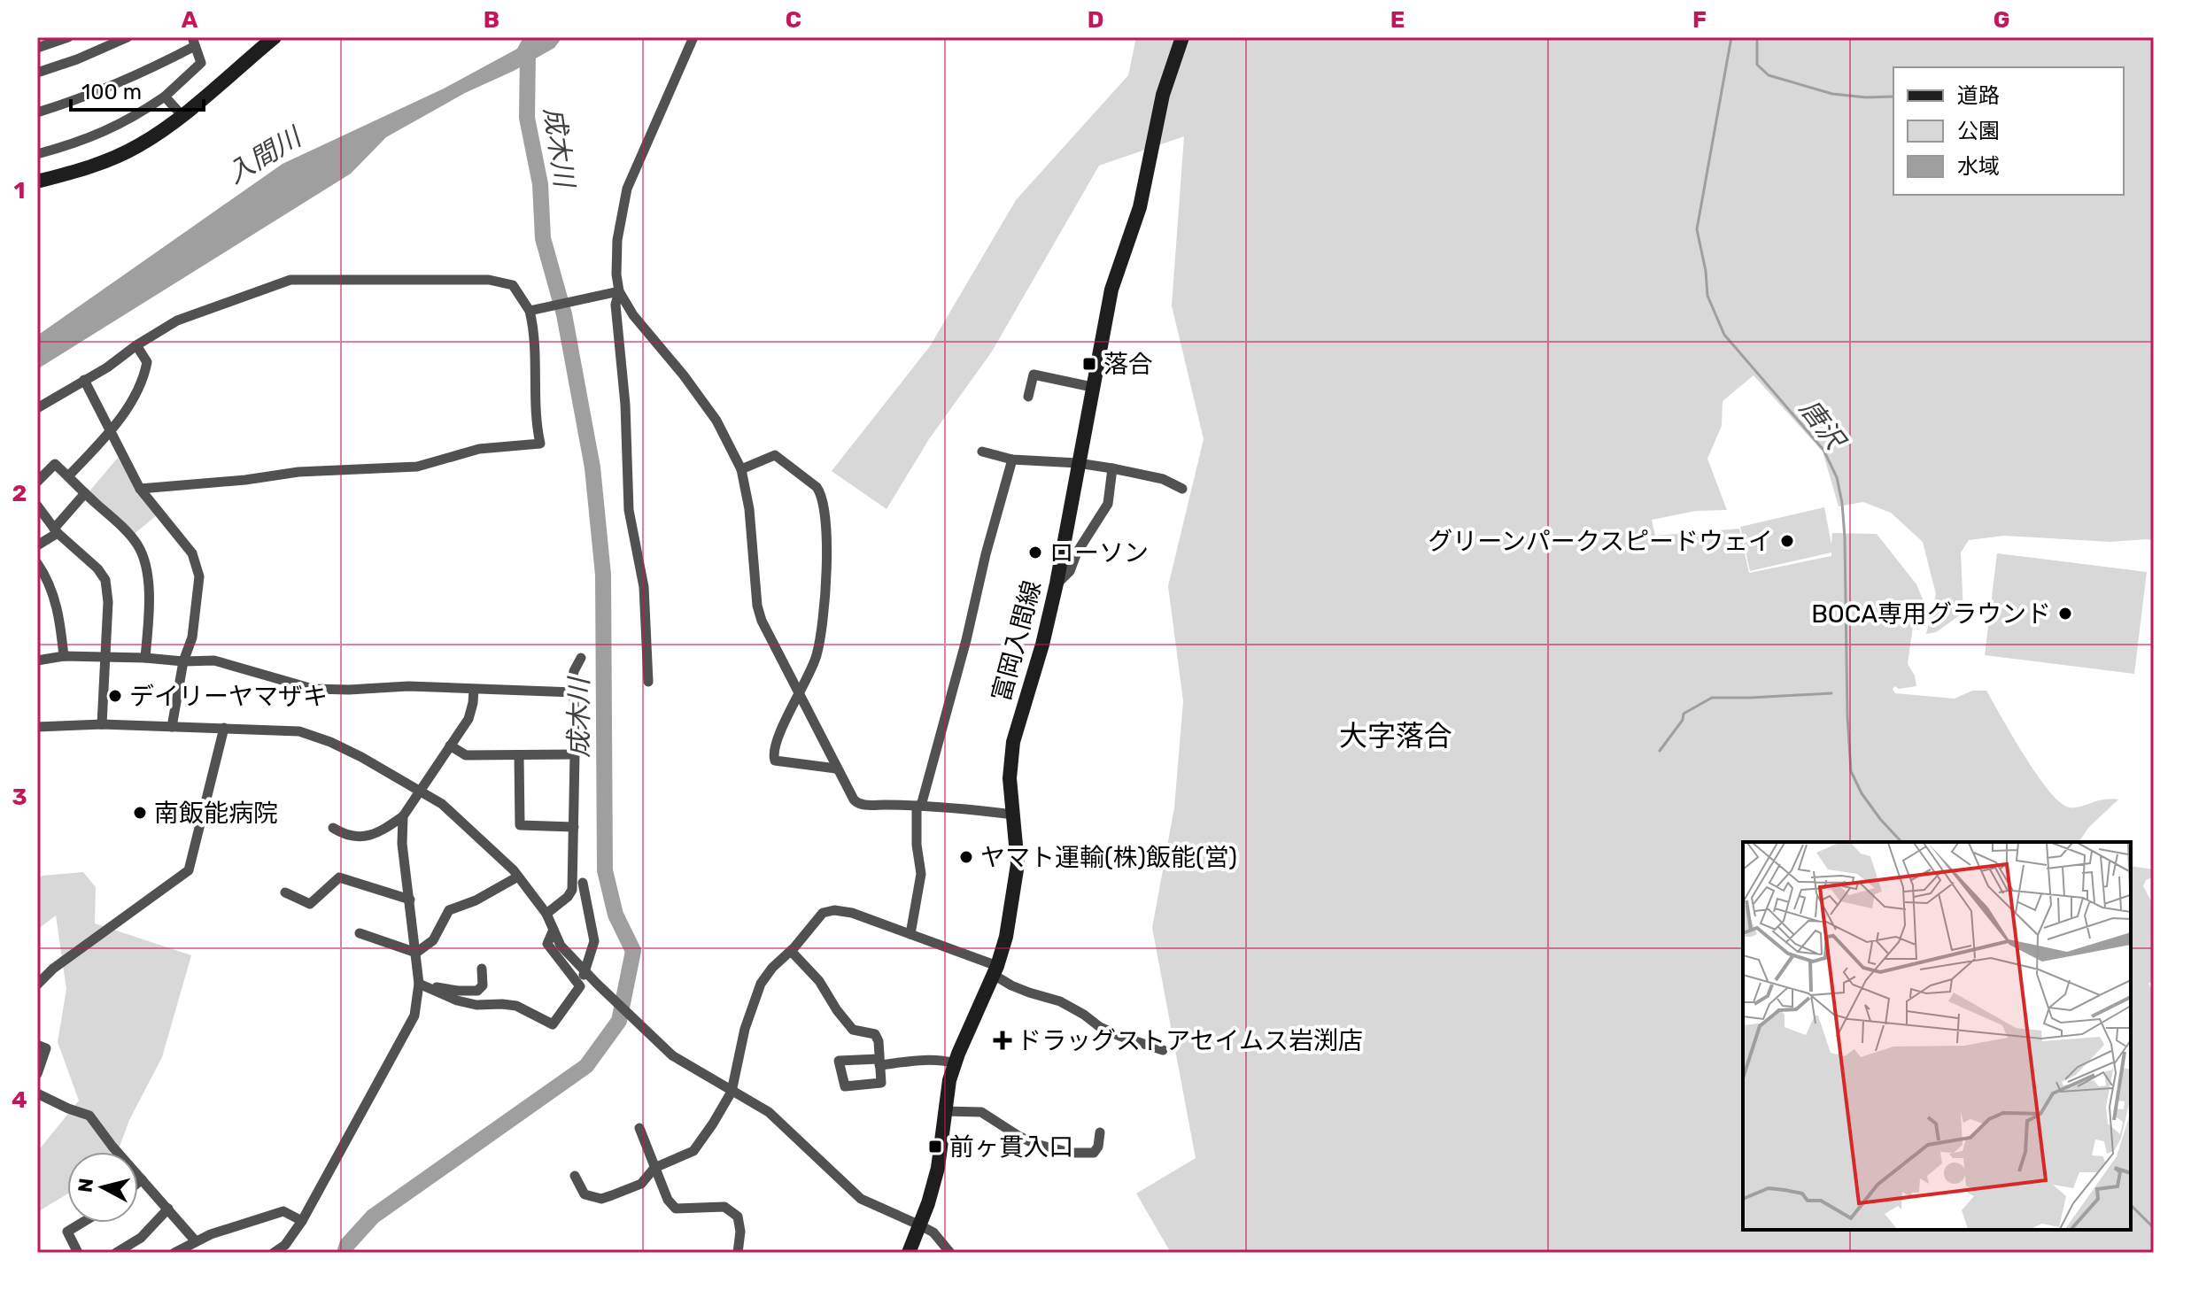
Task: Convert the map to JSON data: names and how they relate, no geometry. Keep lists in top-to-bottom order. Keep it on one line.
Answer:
{"streets":{"main road":["富岡入間線"]},"districts":["大字落合"],"water":["成木川","入間川","唐沢"],"places":{"transit":["落合","前ヶ貫入口"],"other":["グリーンパークスピードウェイ","ローソン","BOCA専用グラウンド","デイリーヤマザキ","南飯能病院","ヤマト運輸(株)飯能(営)"],"health":["ドラッグストアセイムス岩渕店"]},"legend":["道路","公園","水域"],"scale_bar":"100 m","north":"left","grid":{"columns":["A","B","C","D","E","F","G"],"rows":["1","2","3","4"]}}
